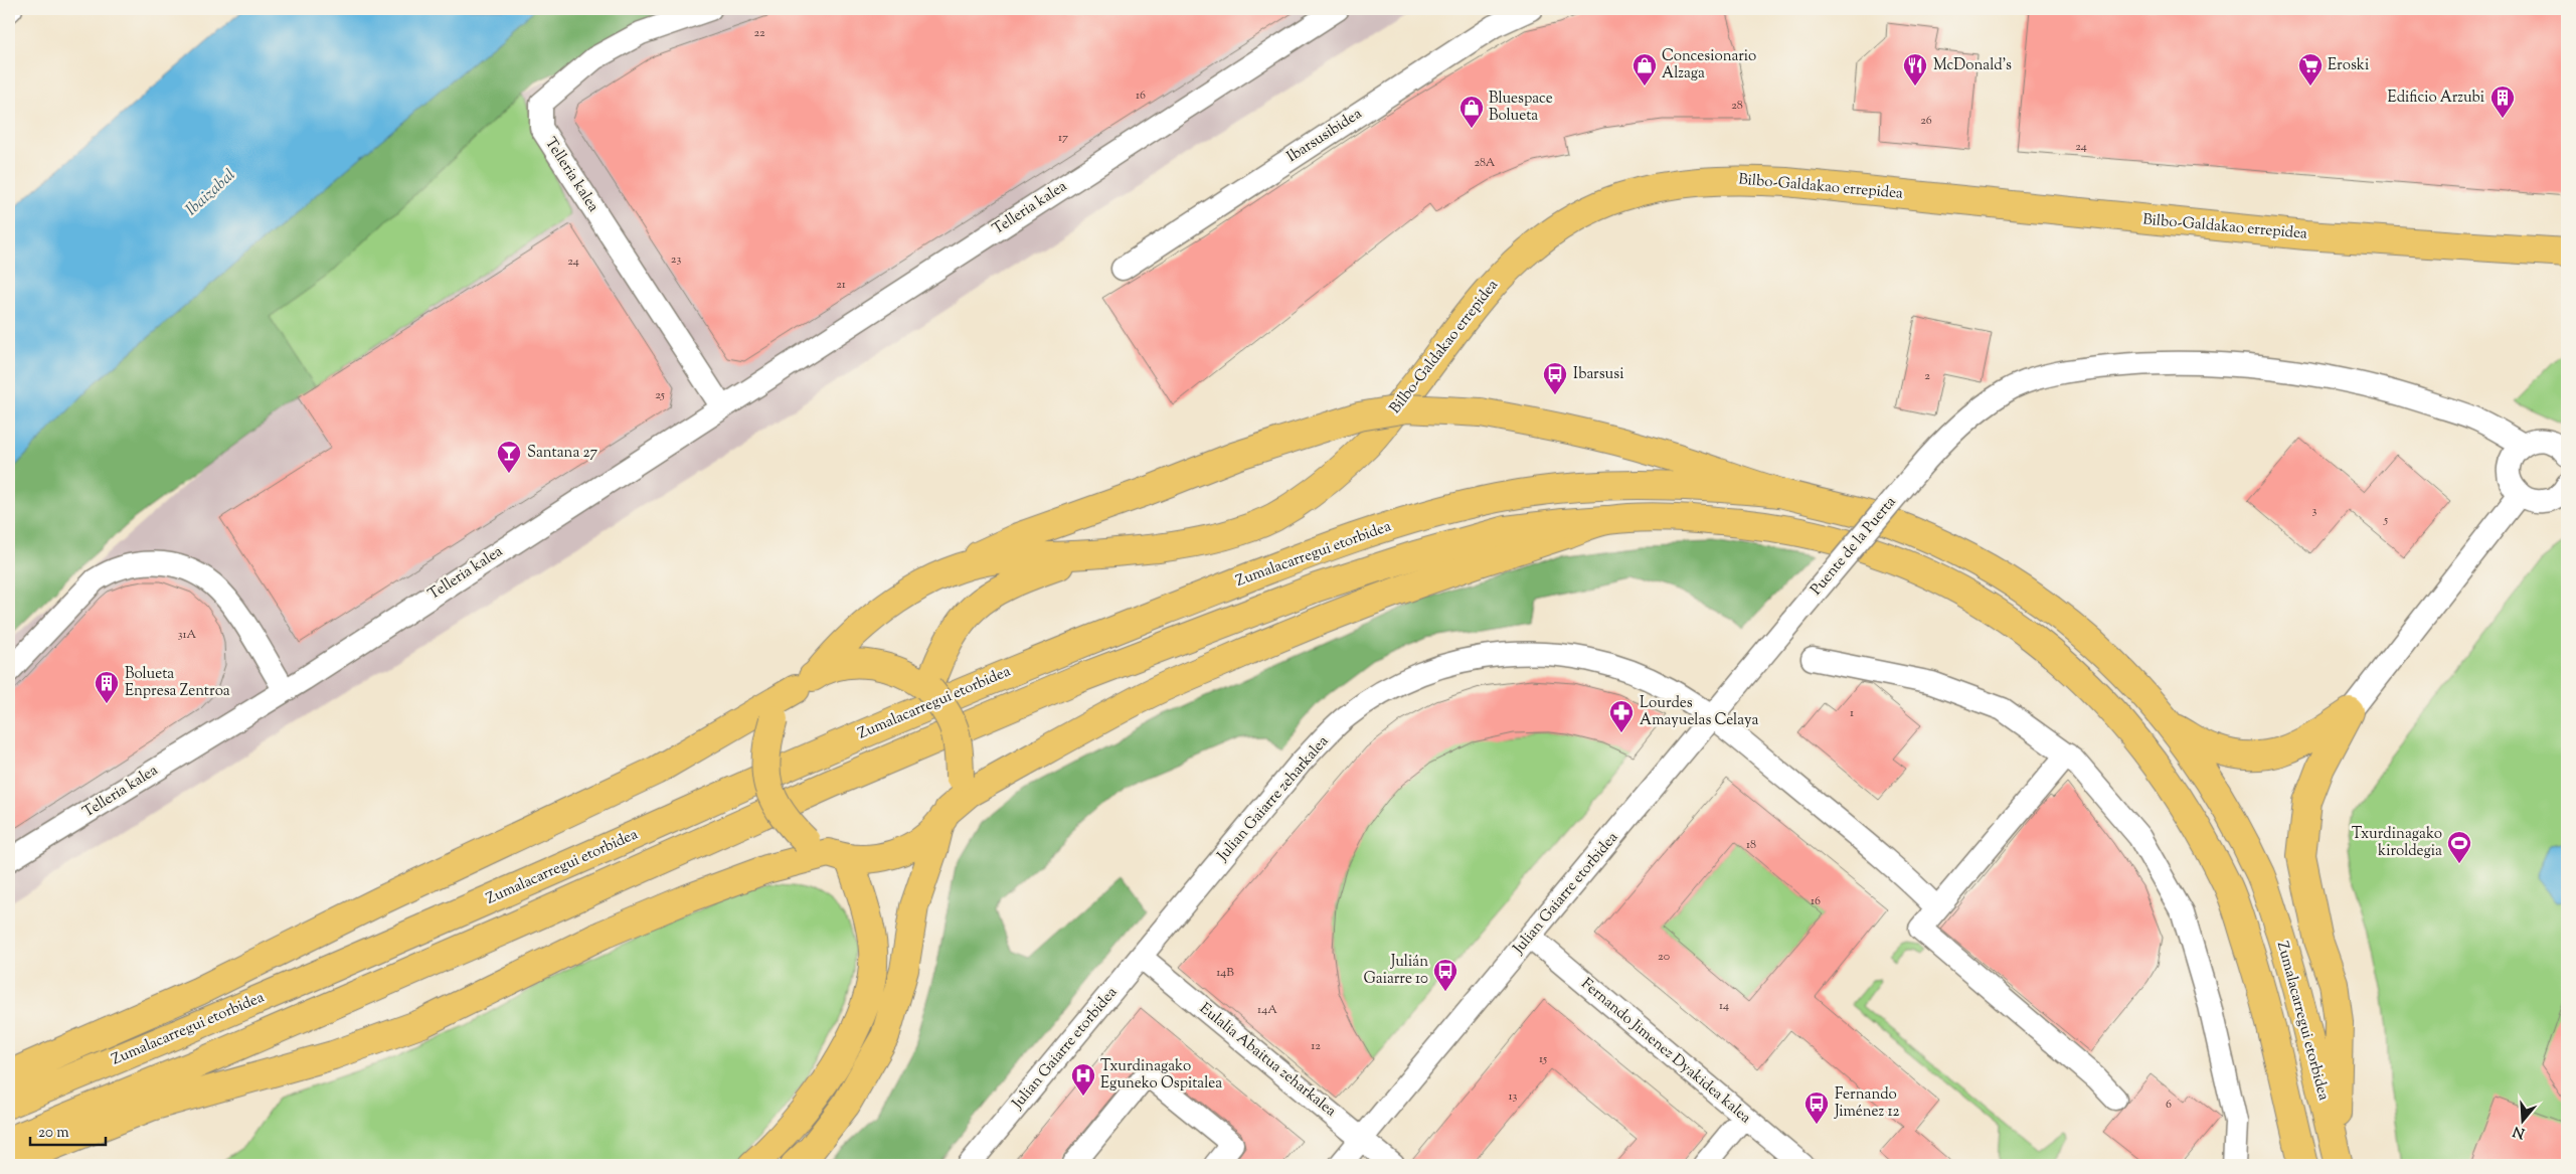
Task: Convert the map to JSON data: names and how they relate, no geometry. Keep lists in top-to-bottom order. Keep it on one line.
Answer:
{"streets":{"main road":["Bilbo-Galdakao errepidea","Zumalacarregui etorbidea"],"street":["Ibarsusibidea","Telleria kalea","Puente de la Puerta","Julian Gaiarre zeharkalea","Julian Gaiarre etorbidea","Fernando Jimenez Dyakidea kalea","Eulalia Abaitua zeharkalea"]},"crossings":[["Puente de la Puerta","Julian Gaiarre etorbidea"],["Julian Gaiarre zeharkalea","Julian Gaiarre etorbidea"],["Julian Gaiarre etorbidea","Fernando Jimenez Dyakidea kalea"],["Julian Gaiarre etorbidea","Eulalia Abaitua zeharkalea"]],"water":["Ibaizabal"],"places":{"shop":["Concesionario Alzaga","Bluespace Bolueta"],"restaurant":["McDonald's"],"supermarket":["Eroski"],"building":["Edificio Arzubi","Bolueta Enpresa Zentroa"],"bus stop":["Ibarsusi","Julián Gaiarre 10","Fernando Jiménez 12"],"bar":["Santana 27"],"pharmacy":["Lourdes Amayuelas Celaya"],"sports":["Txurdinagako kiroldegia"],"hospital":["Txurdinagako Eguneko Ospitalea"]},"house_numbers":["22","16","28","26","17","24","28A","23","24","21","2","25","3","5","31A","1","18","16","20","14B","14","14A","12","15","13","6"],"scale_bar":"20 m","north":"bottom"}
